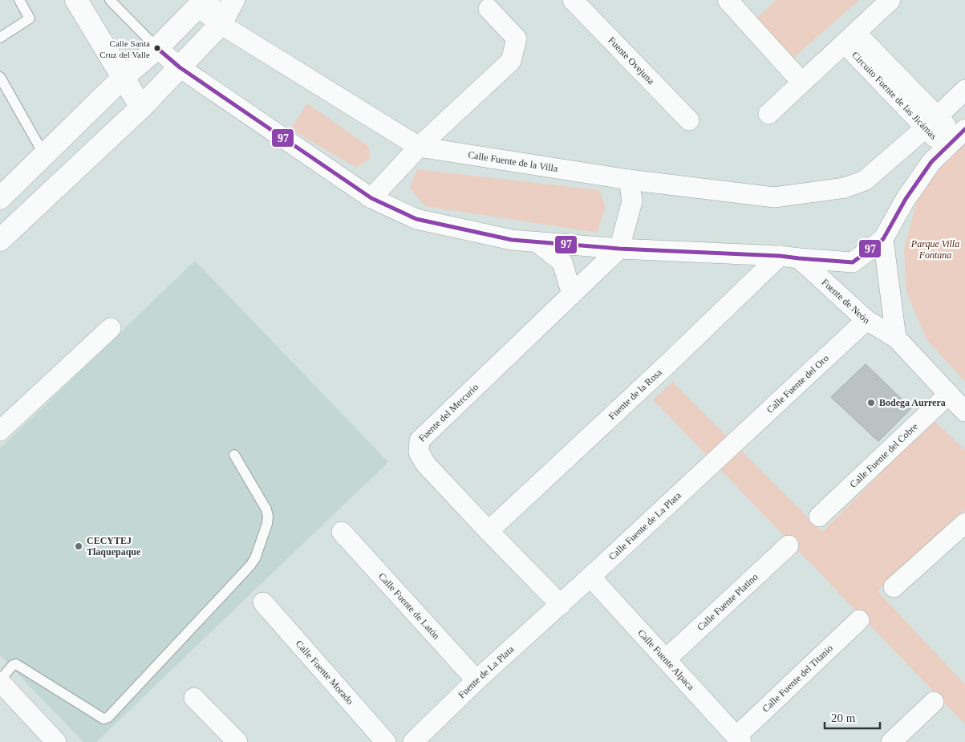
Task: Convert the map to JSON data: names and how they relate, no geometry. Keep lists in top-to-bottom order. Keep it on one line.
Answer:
{"streets":{"street":["Fuente Ovejuna","Circuito Fuente de las Jicámas","Calle Fuente de la Villa","Fuente de Neón","Calle Fuente del Oro","Fuente de la Rosa","Fuente del Mercurio","Calle Fuente del Cobre","Calle Fuente de La Plata","Calle Fuente Platino","Calle Fuente de Latón","Calle Fuente Alpaca","Calle Fuente Morado","Fuente de La Plata","Calle Fuente del Titanio"]},"crossings":[["Circuito Fuente de las Jicámas","Calle Fuente de la Villa"],["Fuente de Neón","Calle Fuente del Oro"],["Fuente de Neón","Fuente de la Rosa"],["Fuente de Neón","Calle Fuente del Cobre"],["Calle Fuente del Oro","Calle Fuente de La Plata"],["Fuente de la Rosa","Fuente del Mercurio"],["Fuente del Mercurio","Calle Fuente de La Plata"],["Fuente del Mercurio","Fuente de La Plata"],["Calle Fuente de La Plata","Calle Fuente Alpaca"],["Calle Fuente de La Plata","Fuente de La Plata"],["Calle Fuente Platino","Calle Fuente Alpaca"],["Calle Fuente de Latón","Fuente de La Plata"],["Calle Fuente Alpaca","Calle Fuente del Titanio"]],"parks":["Parque Villa Fontana"],"places":["Calle Santa Cruz del Valle","Bodega Aurrera","CECYTEJ Tlaquepaque"],"lines":["transit line 97"],"scale_bar":"20 m"}
